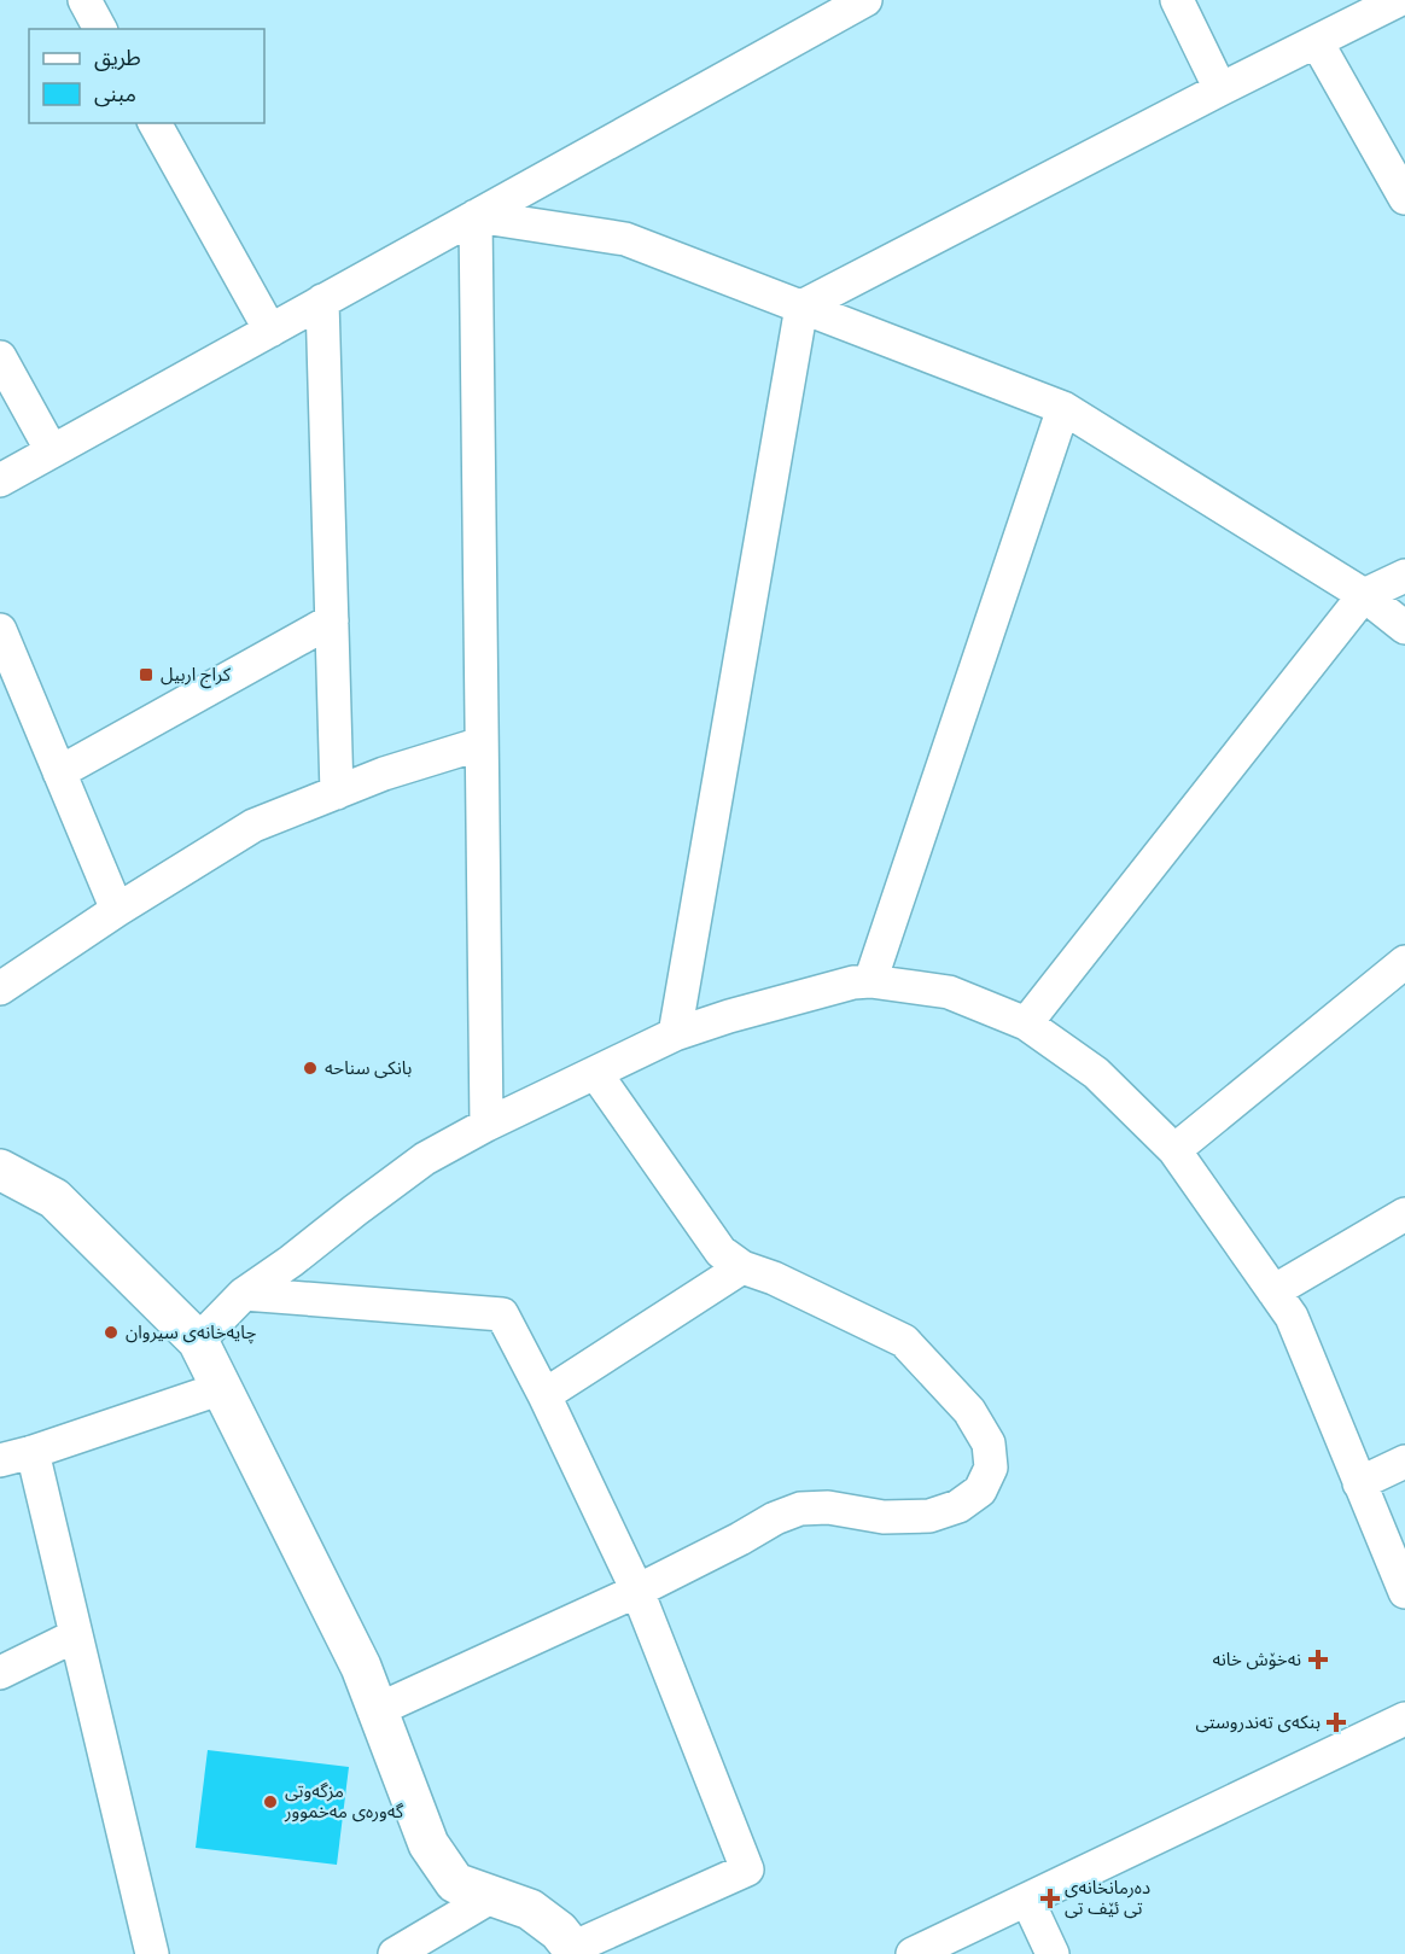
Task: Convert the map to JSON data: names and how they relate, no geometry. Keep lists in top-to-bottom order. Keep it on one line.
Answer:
{"places":{"transit":["كراج اربیل"],"other":["بانکی سناحە","چایەخانەی سیروان","مزگەوتی گەورەی مەخموور"],"health":["نەخۆش خانە","بنكەی تەندروستی","دەرمانخانەی تی ئێف تی"]},"legend":["طريق","مبنى"]}
